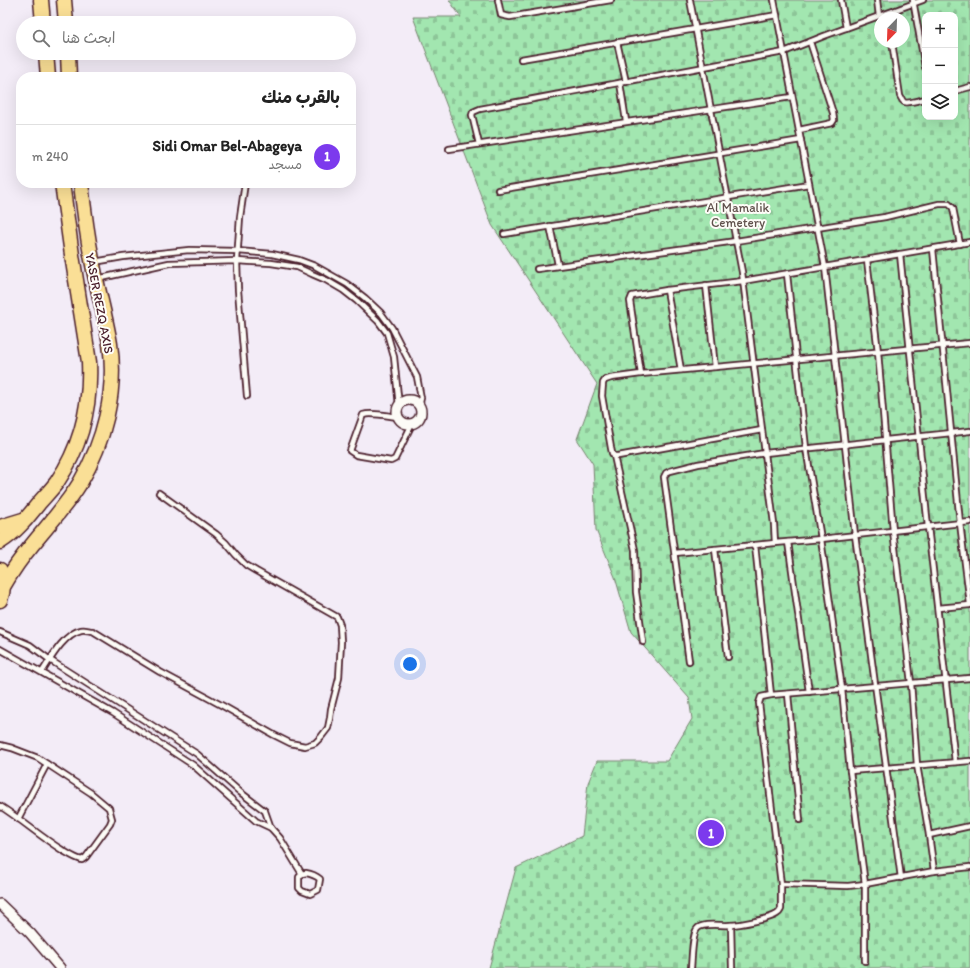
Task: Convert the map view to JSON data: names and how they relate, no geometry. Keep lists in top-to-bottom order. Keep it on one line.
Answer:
{"streets":{"main road":["YASER REZQ AXIS"]},"parks":["Al Mamalik Cemetery"],"north":"bottom left","page":{"map_buttons":["+","−"],"search":"ابحث هنا","heading":"بالقرب منك","list":[{"mark":"1","name":"Sidi Omar Bel-Abageya","note":"مسجد","value":"240 m"}],"pins":"1"}}
